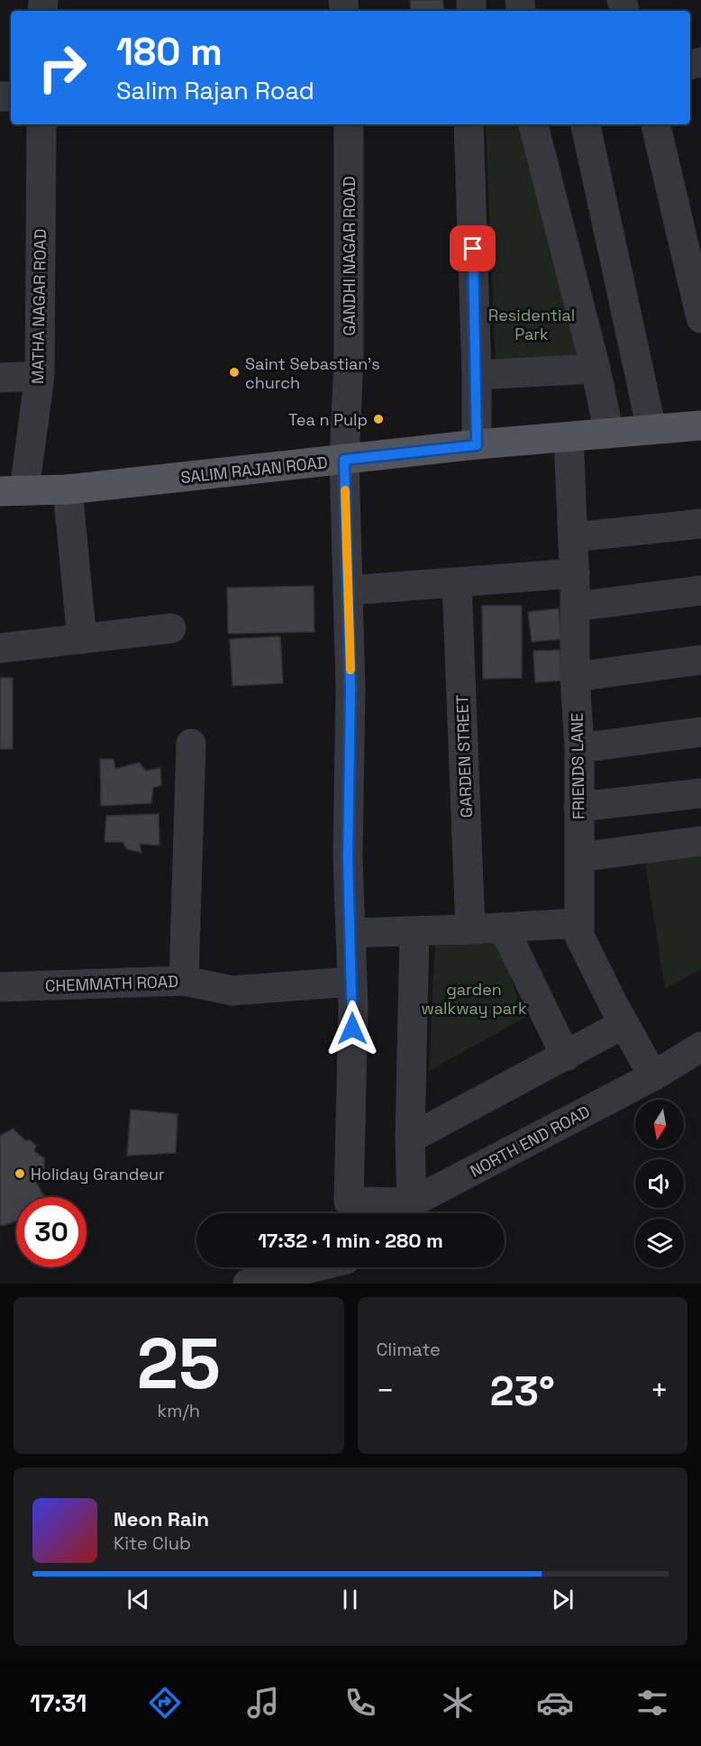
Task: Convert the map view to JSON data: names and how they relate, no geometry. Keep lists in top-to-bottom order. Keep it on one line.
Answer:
{"streets":{"main road":["SALIM RAJAN ROAD"],"street":["GANDHI NAGAR ROAD","MATHA NAGAR ROAD","GARDEN STREET","FRIENDS LANE","CHEMMATH ROAD","NORTH END ROAD"]},"crossings":[["GANDHI NAGAR ROAD","SALIM RAJAN ROAD"],["GANDHI NAGAR ROAD","CHEMMATH ROAD"],["GANDHI NAGAR ROAD","NORTH END ROAD"],["MATHA NAGAR ROAD","SALIM RAJAN ROAD"],["SALIM RAJAN ROAD","FRIENDS LANE"],["FRIENDS LANE","NORTH END ROAD"]],"parks":["Residential Park","garden walkway park"],"places":["Saint Sebastian's church","Tea n Pulp","Holiday Grandeur"],"north":"bottom","page":{"turn":["180 m","Salim Rajan Road"],"limit":"30","trip":"17:32 · 1 min · 280 m","tile":[["25","km/h"],"Climate"],"heat":["−","23°","+"],"song":["Neon Rain","Kite Club"],"tabs":"17:31"}}
